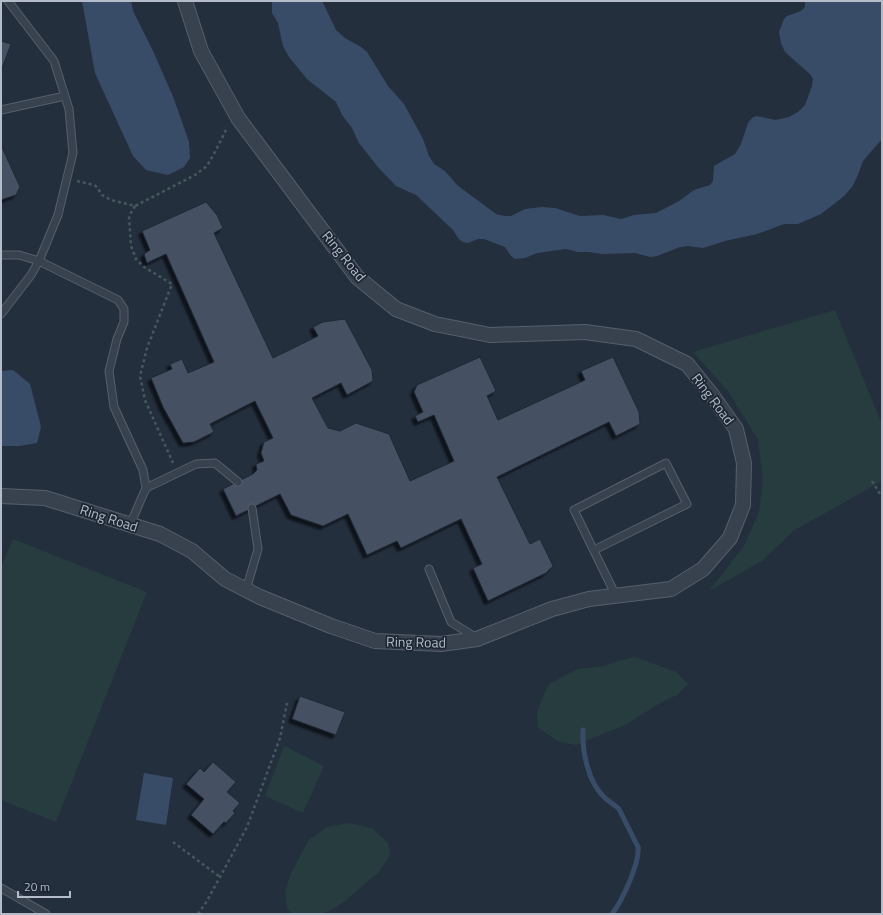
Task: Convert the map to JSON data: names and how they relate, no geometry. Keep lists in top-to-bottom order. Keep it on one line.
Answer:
{"streets":{"street":["Ring Road"]},"scale_bar":"20 m"}
